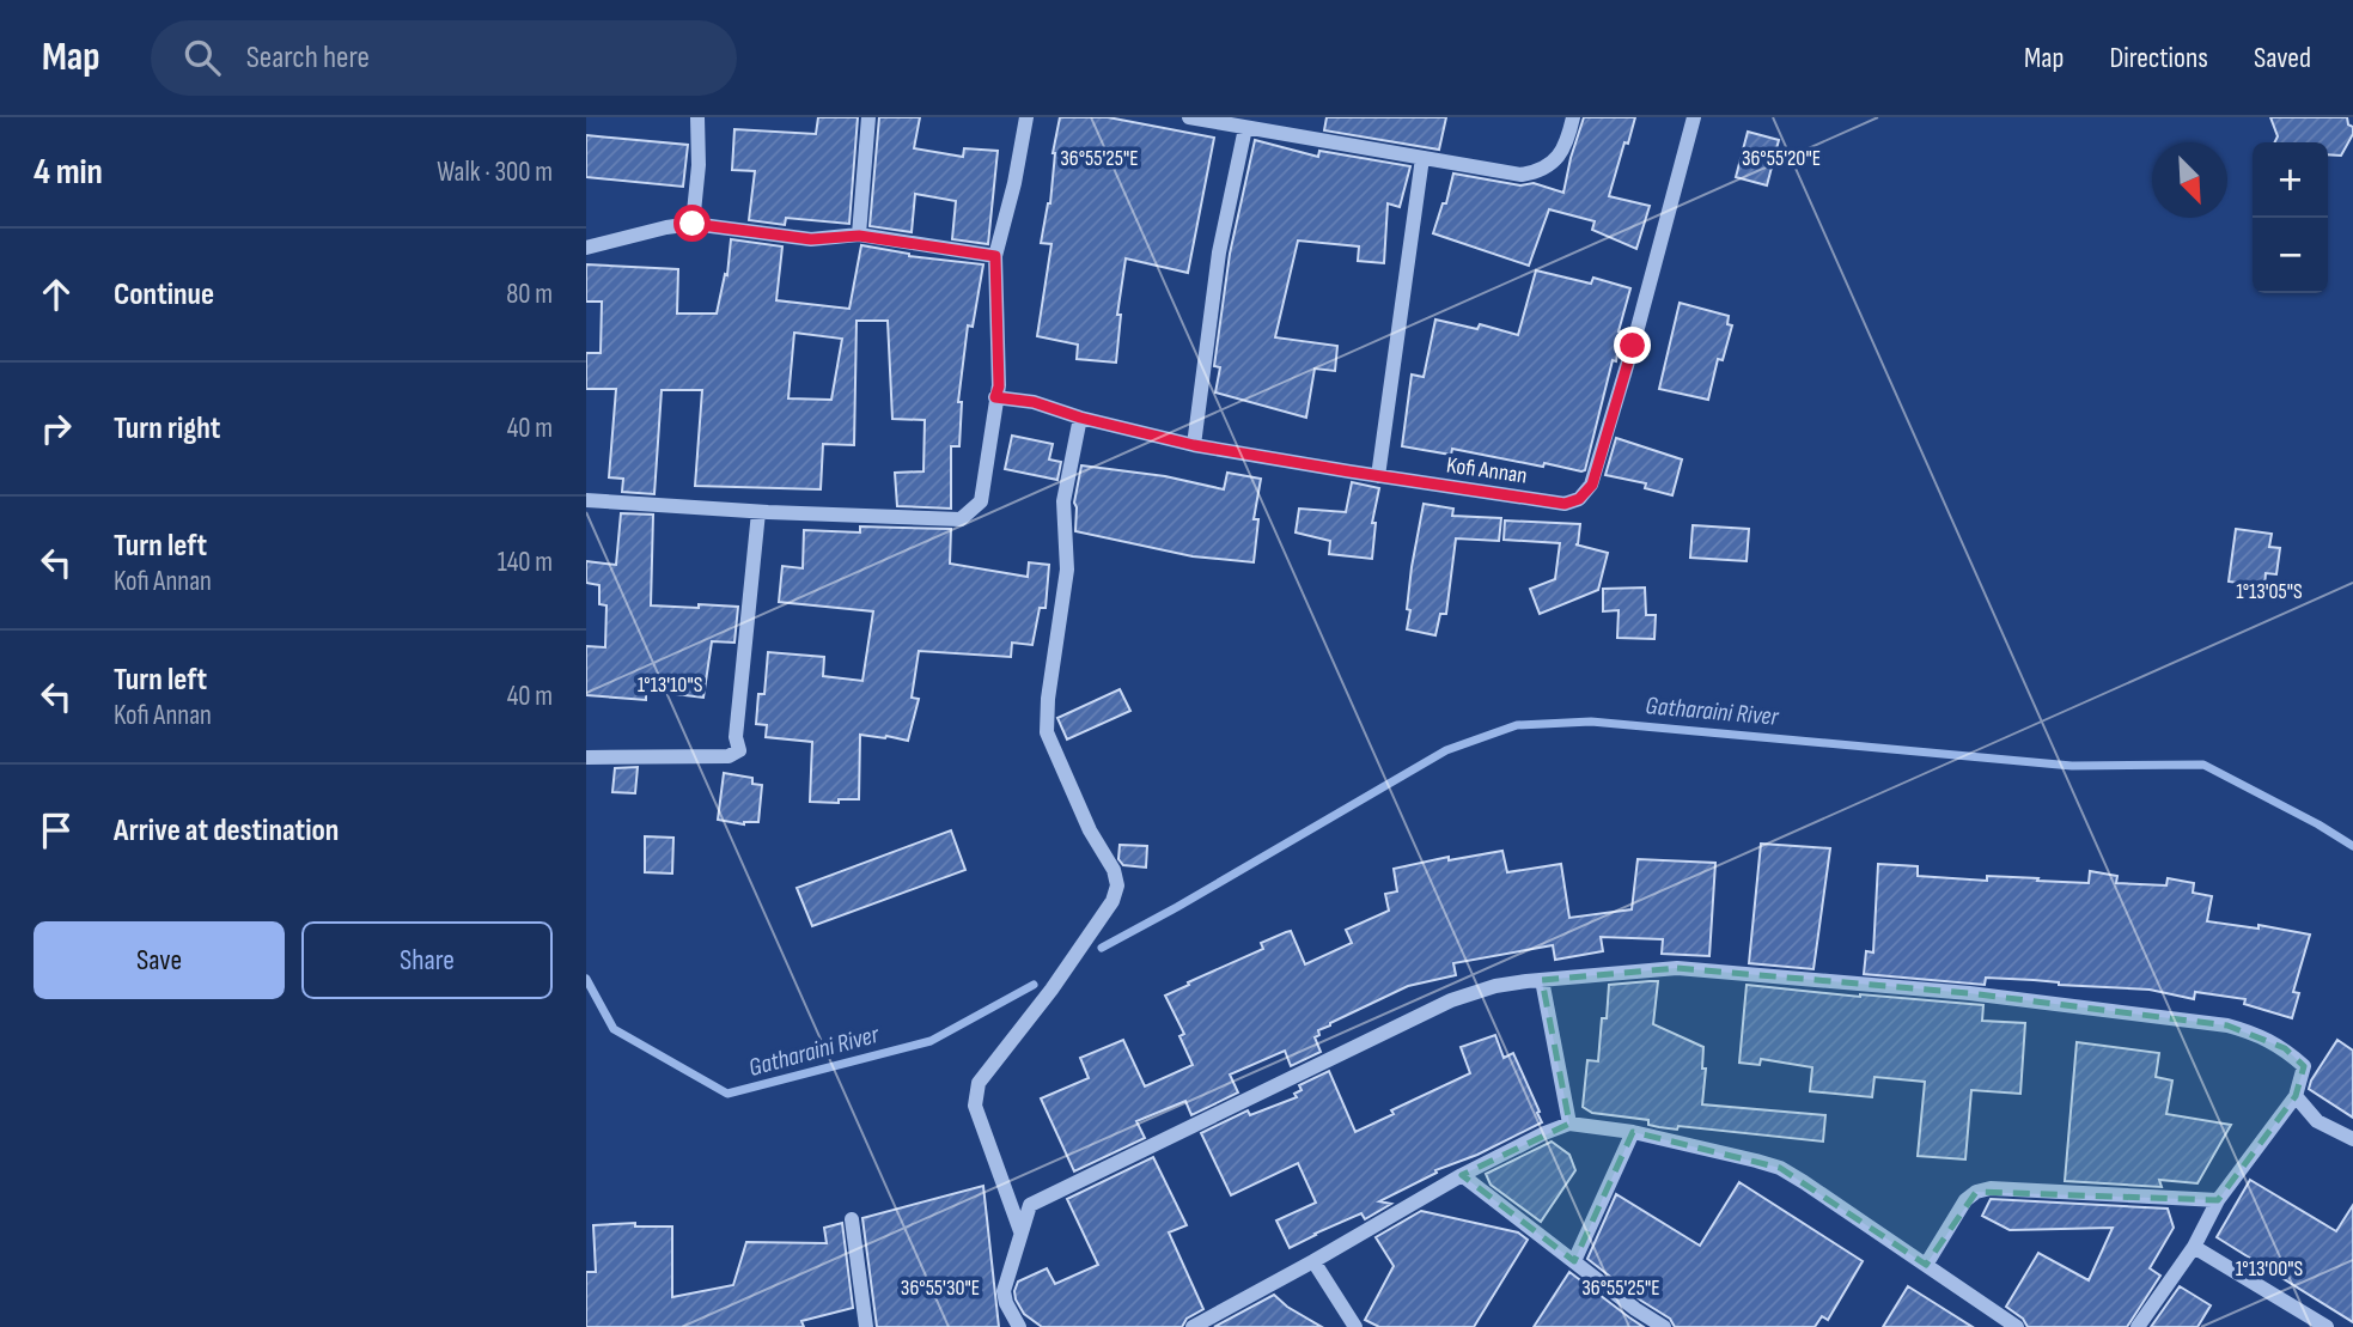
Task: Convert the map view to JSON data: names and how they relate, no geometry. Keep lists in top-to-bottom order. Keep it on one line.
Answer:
{"streets":{"street":["Kofi Annan"]},"water":["Gatharaini River"],"north":"bottom right","page":{"header":"Map","search":"Search here","nav":["Map","Directions","Saved"],"heading":["4 min","Walk · 300 m"],"map_buttons":["+","−"],"list":[["Continue","80 m"],["Turn right","40 m"],["Turn left","Kofi Annan","140 m"],["Turn left","Kofi Annan","40 m"],"Arrive at destination"],"buttons":["Save","Share"]},"coordinates":["36°55'25\"E","36°55'20\"E","1°13'05\"S","1°13'10\"S","1°13'00\"S","36°55'30\"E"]}
